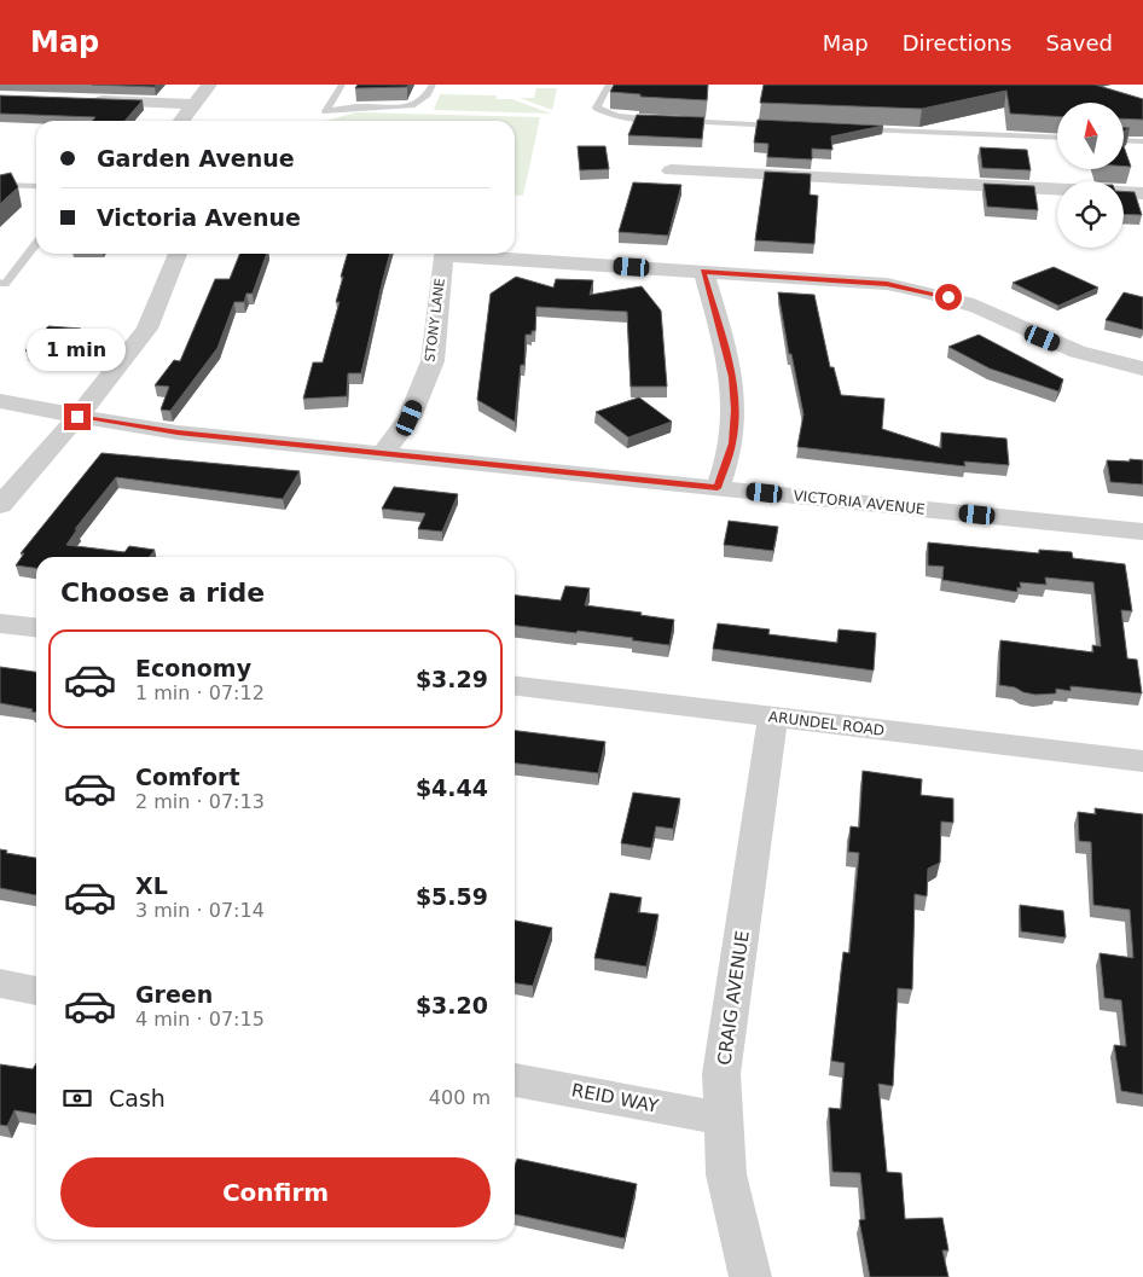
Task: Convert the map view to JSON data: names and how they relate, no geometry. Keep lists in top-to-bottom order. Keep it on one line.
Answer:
{"streets":{"street":["STONY LANE","VICTORIA AVENUE","ARUNDEL ROAD","CRAIG AVENUE","REID WAY"]},"crossings":[["STONY LANE","VICTORIA AVENUE"],["ARUNDEL ROAD","CRAIG AVENUE"],["CRAIG AVENUE","REID WAY"]],"north":"top","page":{"header":"Map","nav":["Map","Directions","Saved"],"banner":["Garden Avenue","Victoria Avenue"],"bubble":"1 min","heading":"Choose a ride","list":[{"name":"Economy","note":"1 min · 07:12","value":"$3.29"},{"name":"Comfort","note":"2 min · 07:13","value":"$4.44"},{"name":"XL","note":"3 min · 07:14","value":"$5.59"},{"name":"Green","note":"4 min · 07:15","value":"$3.20"}],"pay":["Cash","400 m"],"buttons":"Confirm"}}
